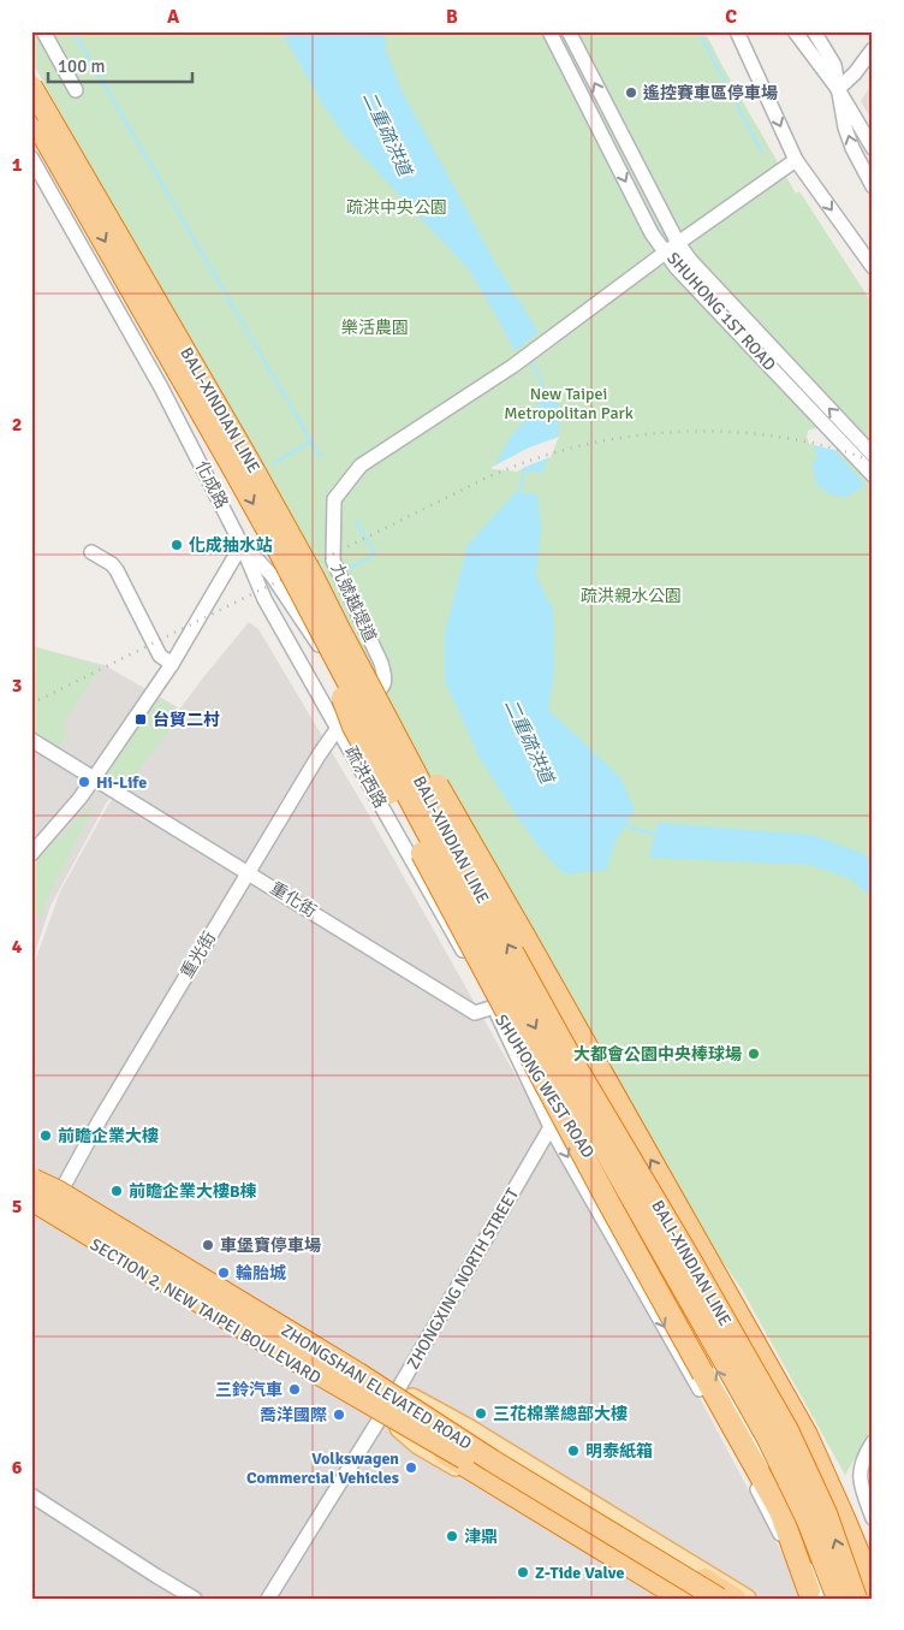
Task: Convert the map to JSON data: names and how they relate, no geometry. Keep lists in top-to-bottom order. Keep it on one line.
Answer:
{"streets":{"highway":["BALI-XINDIAN LINE","ZHONGSHAN ELEVATED ROAD"],"main road":["SECTION 2, NEW TAIPEI BOULEVARD"],"street":["SHUHONG 1ST ROAD","化成路","九號越堤道","疏洪西路","重化街","重光街","SHUHONG WEST ROAD","ZHONGXING NORTH STREET"]},"crossings":[["SHUHONG 1ST ROAD","九號越堤道"],["BALI-XINDIAN LINE","SHUHONG WEST ROAD"],["化成路","九號越堤道"],["化成路","疏洪西路"],["九號越堤道","疏洪西路"],["疏洪西路","重化街"],["疏洪西路","重光街"],["疏洪西路","SHUHONG WEST ROAD"],["重化街","重光街"],["重化街","SHUHONG WEST ROAD"],["重光街","SECTION 2, NEW TAIPEI BOULEVARD"],["SHUHONG WEST ROAD","ZHONGXING NORTH STREET"],["ZHONGXING NORTH STREET","SECTION 2, NEW TAIPEI BOULEVARD"]],"water":["二重疏洪道"],"parks":["疏洪中央公園","樂活農園","New Taipei Metropolitan Park","疏洪親水公園"],"places":{"other":["遙控賽車區停車場","化成抽水站","Hi-Life","大都會公園中央棒球場","前瞻企業大樓","前瞻企業大樓B棟","車堡寶停車場","輪胎城","三鈴汽車","三花棉業總部大樓","喬洋國際","明泰紙箱","Volkswagen Commercial Vehicles","津鼎","Z-Tide Valve"],"transit":["台貿二村"]},"scale_bar":"100 m","grid":{"columns":["A","B","C"],"rows":["1","2","3","4","5","6"]}}
